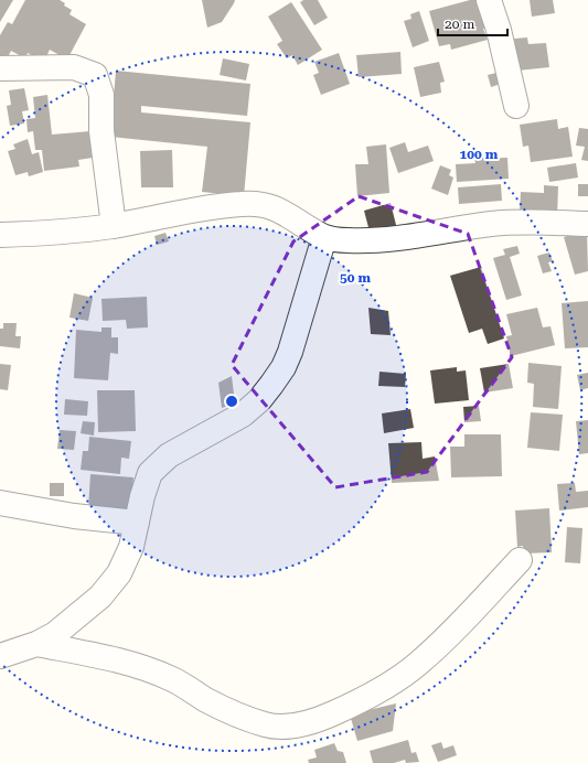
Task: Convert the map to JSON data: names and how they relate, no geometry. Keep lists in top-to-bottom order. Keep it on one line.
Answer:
{"scale_bar":"20 m","rings":["100 m","50 m"]}
